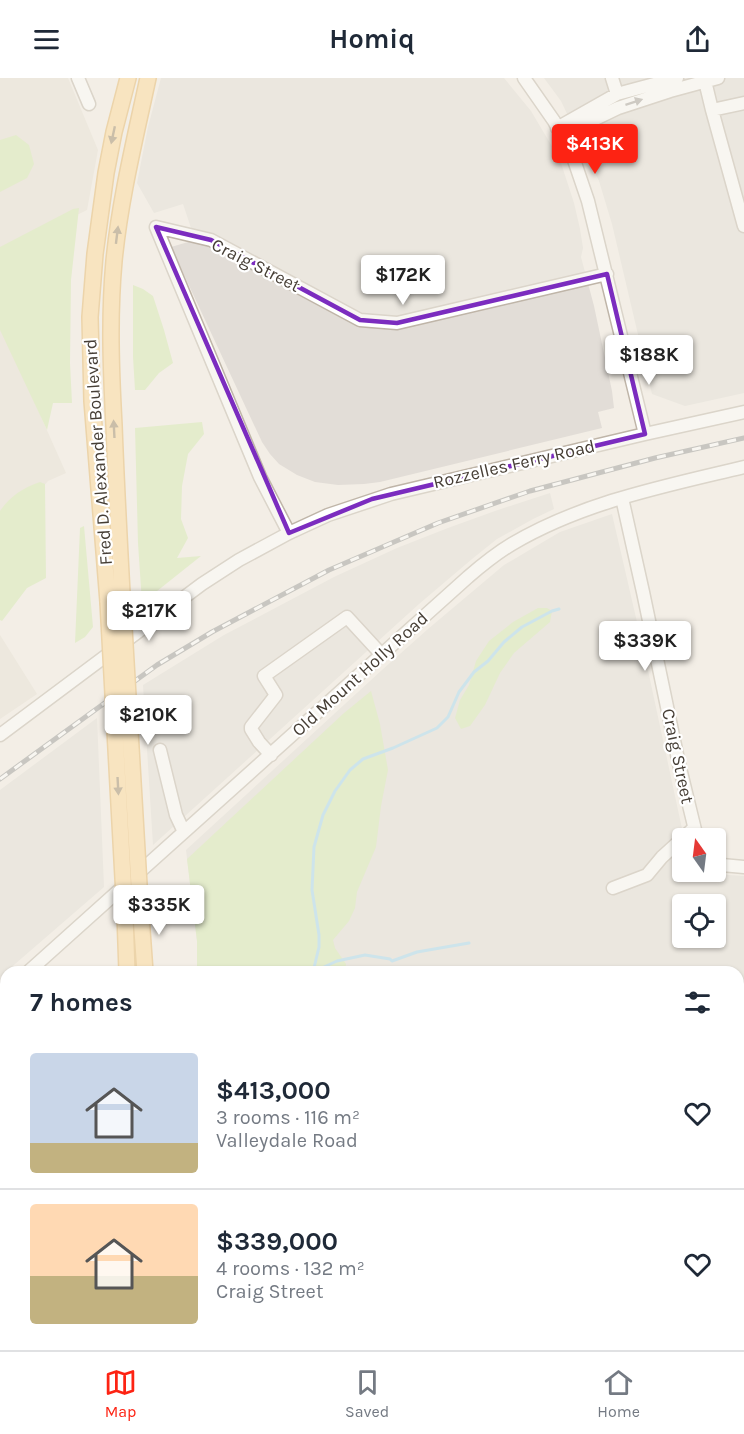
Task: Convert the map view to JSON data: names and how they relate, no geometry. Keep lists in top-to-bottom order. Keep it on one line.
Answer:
{"streets":{"main road":["Fred D. Alexander Boulevard"],"street":["Craig Street","Rozzelles Ferry Road","Old Mount Holly Road"]},"crossings":[["Craig Street","Rozzelles Ferry Road"],["Craig Street","Old Mount Holly Road"]],"north":"top","page":{"header":"Homiq","price":["$413K","$172K","$188K","$217K","$339K","$210K","$335K"],"heading":"7 homes","list":[{"name":"$413,000","note":"3 rooms · 116 m² · Valleydale Road"},{"name":"$339,000","note":"4 rooms · 132 m² · Craig Street"}],"tabs":["Map","Saved","Home"]}}
